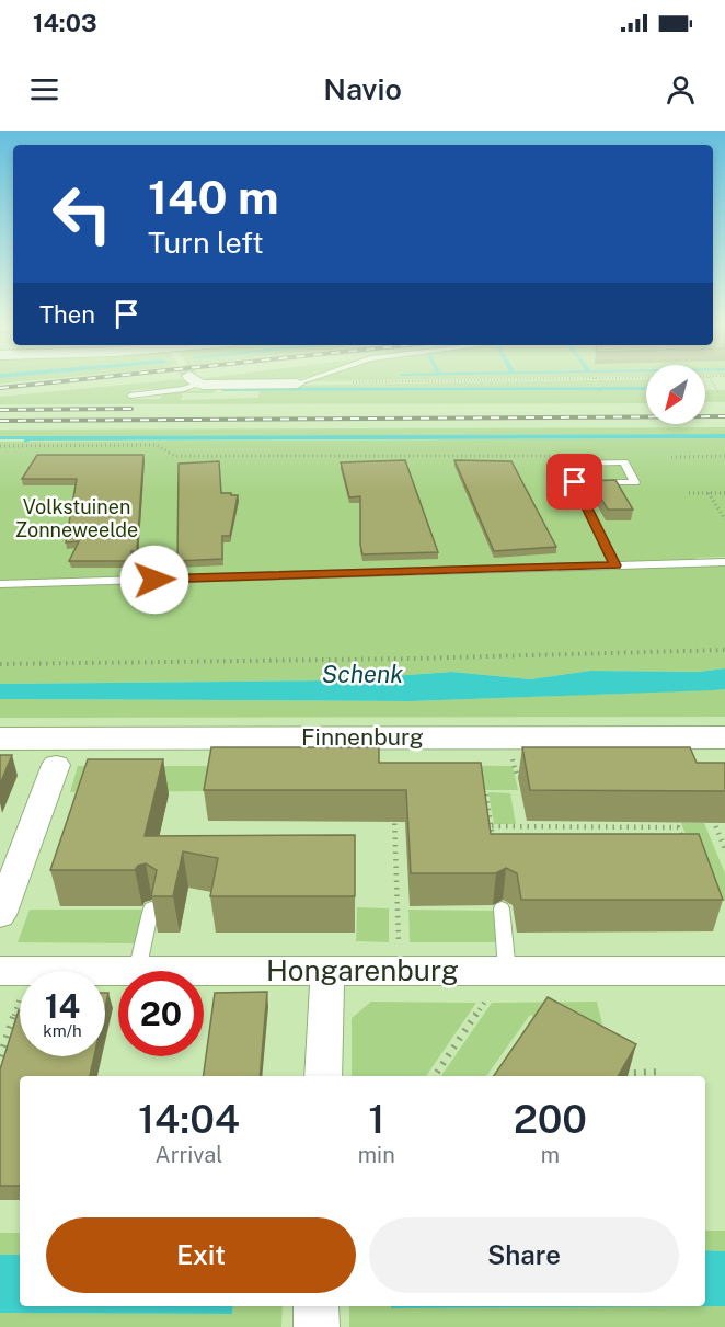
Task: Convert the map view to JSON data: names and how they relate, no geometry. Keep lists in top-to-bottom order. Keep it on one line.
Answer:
{"streets":{"street":["Finnenburg","Hongarenburg"]},"water":["Schenk"],"parks":["Volkstuinen Zonneweelde"],"north":"bottom left","page":{"status":"14:03","header":"Navio","turn":["140 m","Turn left"],"then":"Then","speed":"14 km/h","limit":"20","eta":["14:04","Arrival","1","min","200","m"],"buttons":["Exit","Share"]}}
